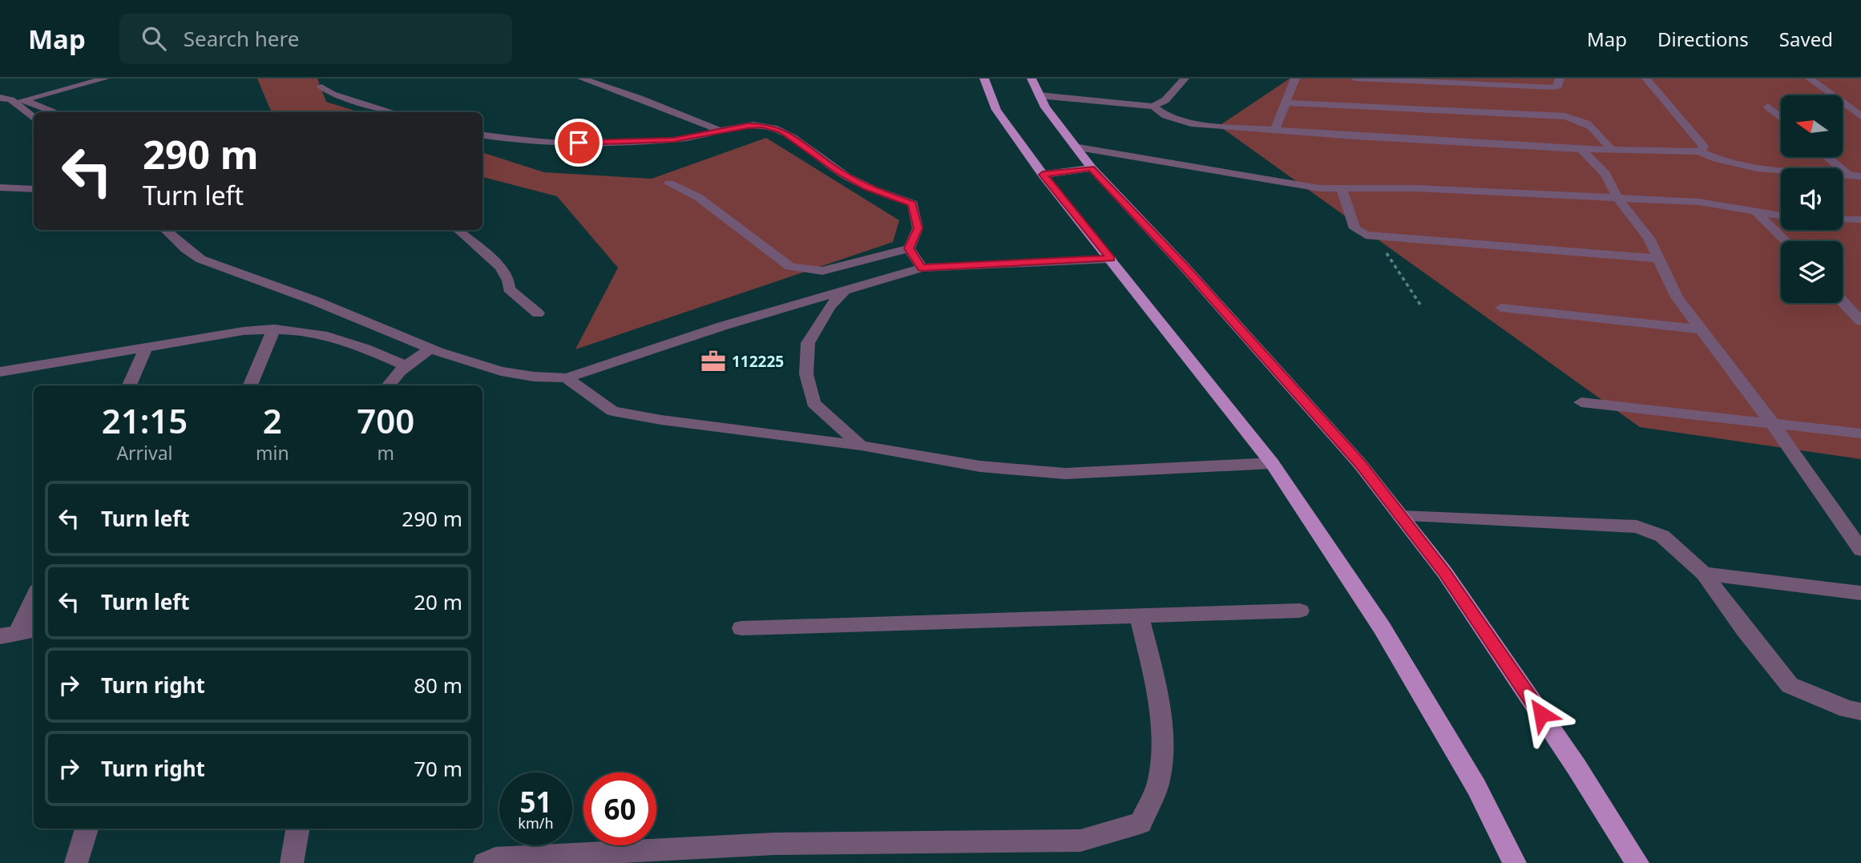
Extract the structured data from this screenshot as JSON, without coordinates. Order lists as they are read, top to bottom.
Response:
{
  "places": {
    "office": ["112225"]
  },
  "north": "left",
  "page": {
    "header": "Map",
    "search": "Search here",
    "nav": ["Map", "Directions", "Saved"],
    "turn": ["290 m", "Turn left"],
    "eta": [
      "21:15",
      "Arrival",
      "2",
      "min",
      "700",
      "m"
    ],
    "list": [
      {
        "name": "Turn left",
        "value": "290 m"
      },
      {
        "name": "Turn left",
        "value": "20 m"
      },
      {
        "name": "Turn right",
        "value": "80 m"
      },
      {
        "name": "Turn right",
        "value": "70 m"
      }
    ],
    "speed": "51 km/h",
    "limit": "60"
  }
}
